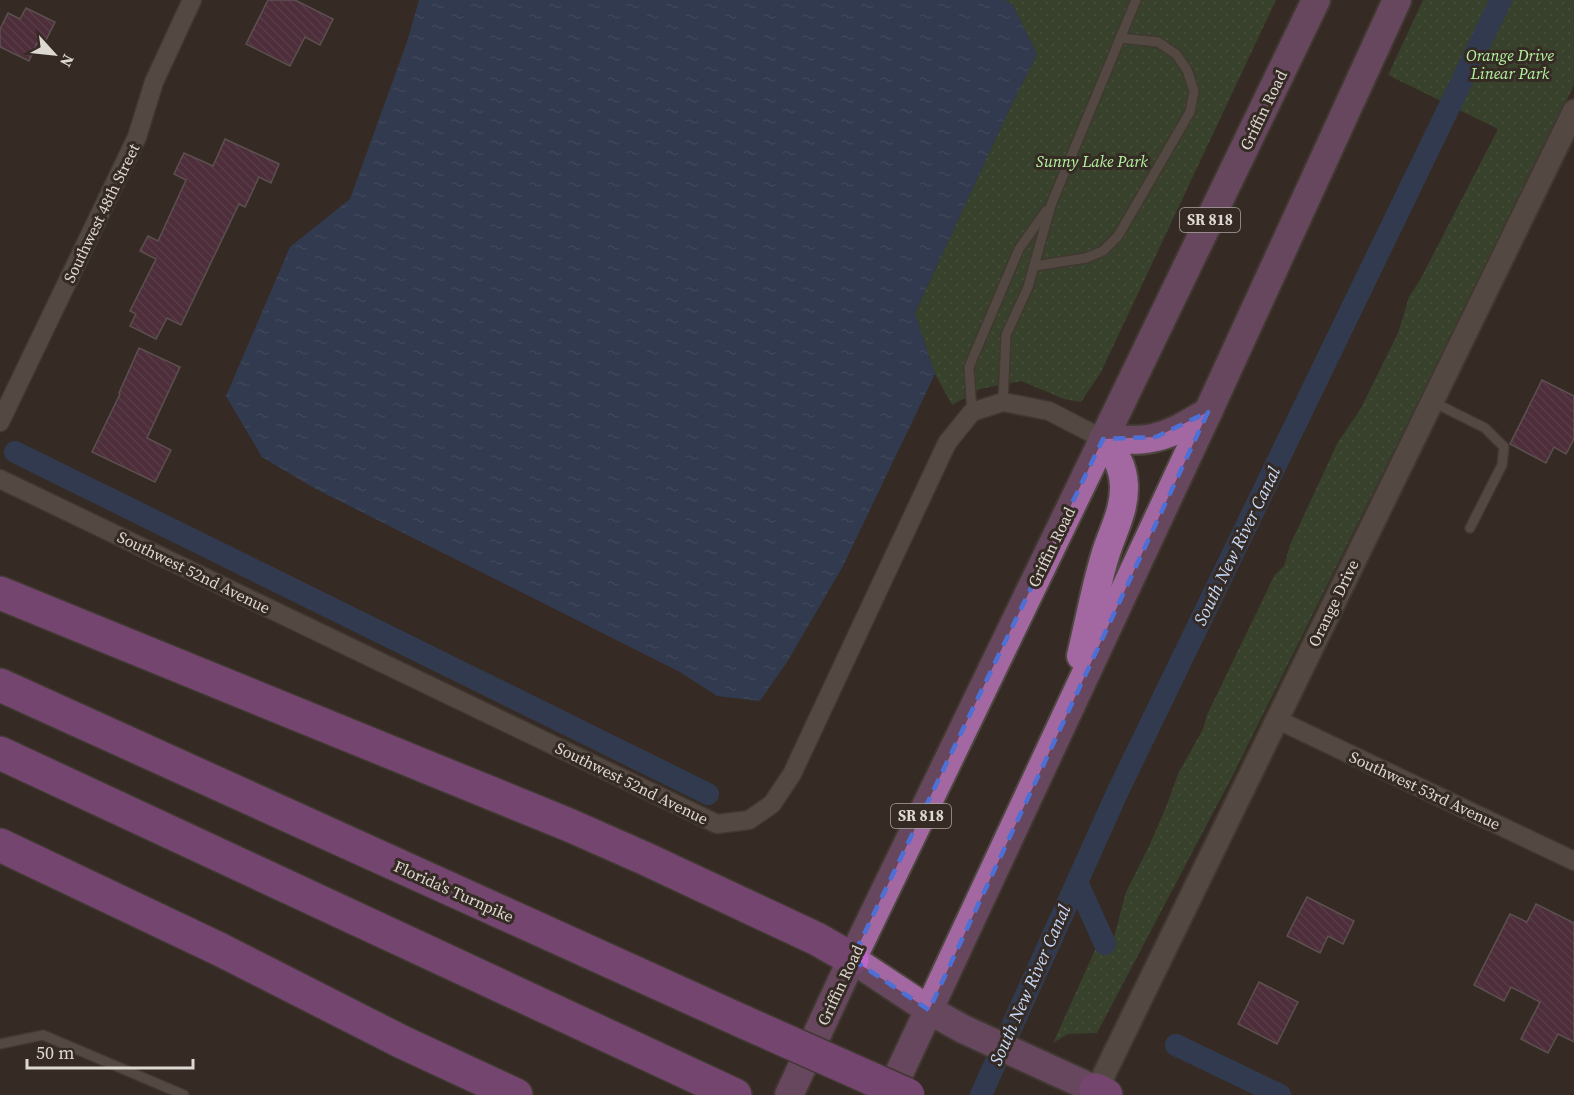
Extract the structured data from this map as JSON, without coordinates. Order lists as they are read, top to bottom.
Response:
{
  "streets": {
    "highway": ["Florida's Turnpike"],
    "main road": ["Griffin Road", "SR 818"],
    "street": [
      "Southwest 48th Street",
      "Southwest 52nd Avenue",
      "Orange Drive",
      "Southwest 53rd Avenue"
    ]
  },
  "crossings": [
    ["Orange Drive", "Southwest 53rd Avenue"]
  ],
  "water": ["South New River Canal"],
  "parks": ["Orange Drive Linear Park", "Sunny Lake Park"],
  "scale_bar": "50 m",
  "north": "bottom right"
}
